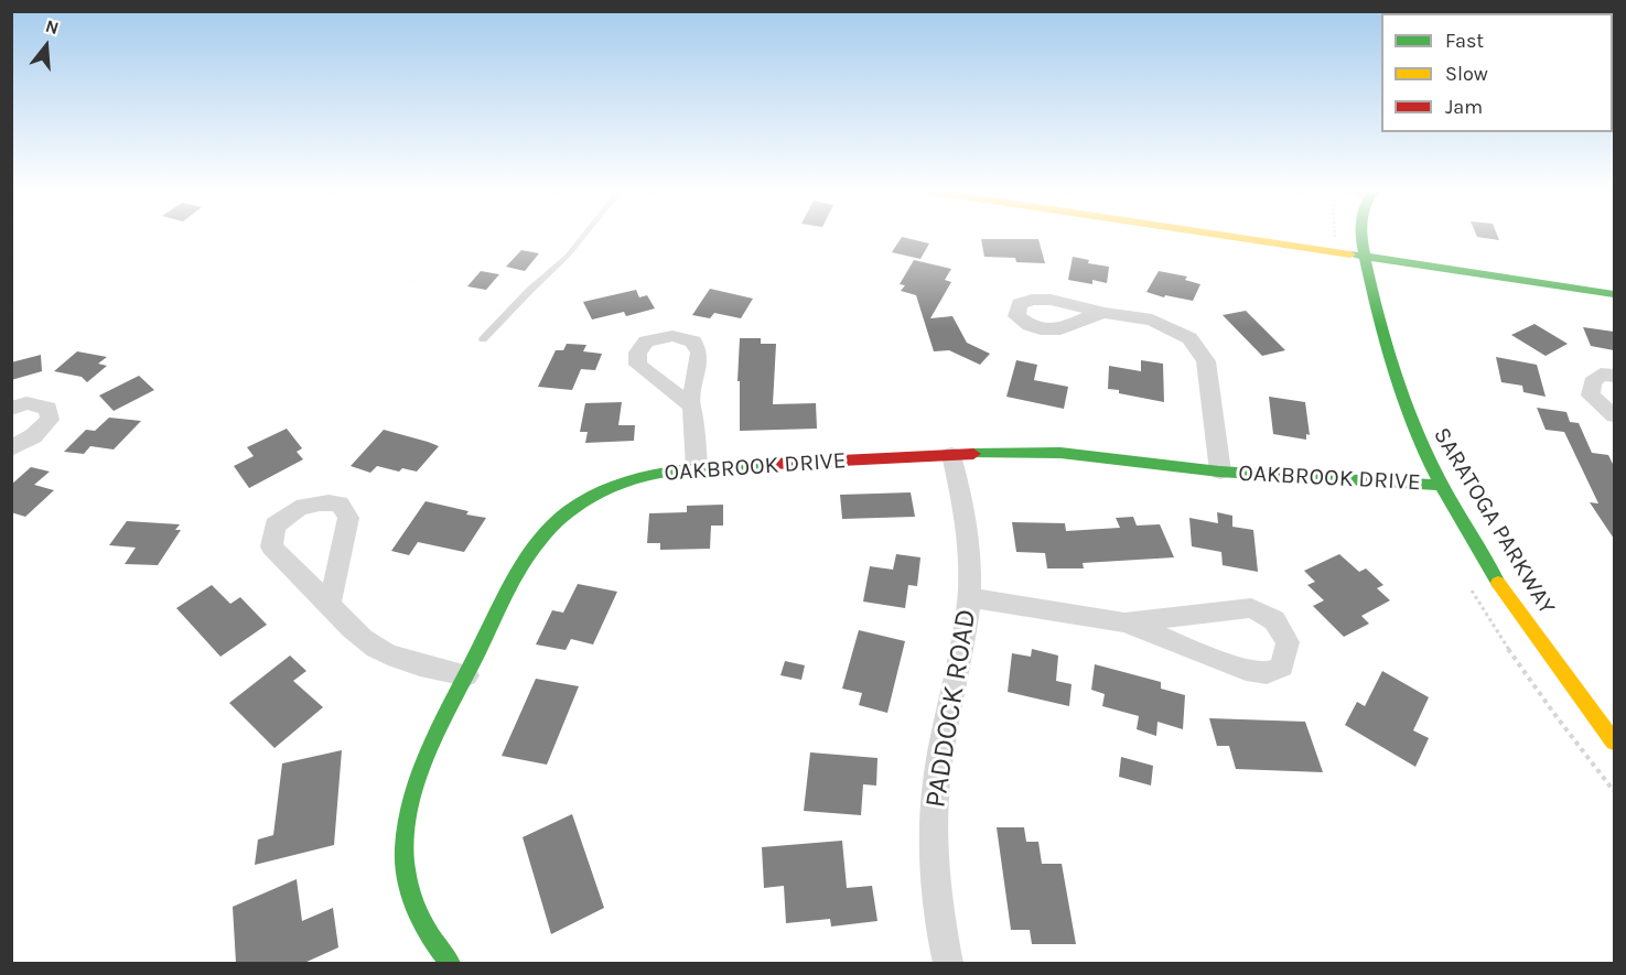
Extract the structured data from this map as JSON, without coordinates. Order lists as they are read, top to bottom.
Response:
{
  "streets": {
    "street": ["OAKBROOK DRIVE", "SARATOGA PARKWAY", "PADDOCK ROAD"]
  },
  "crossings": [
    ["OAKBROOK DRIVE", "SARATOGA PARKWAY"],
    ["OAKBROOK DRIVE", "PADDOCK ROAD"]
  ],
  "legend": ["Fast", "Slow", "Jam"],
  "north": "top"
}
